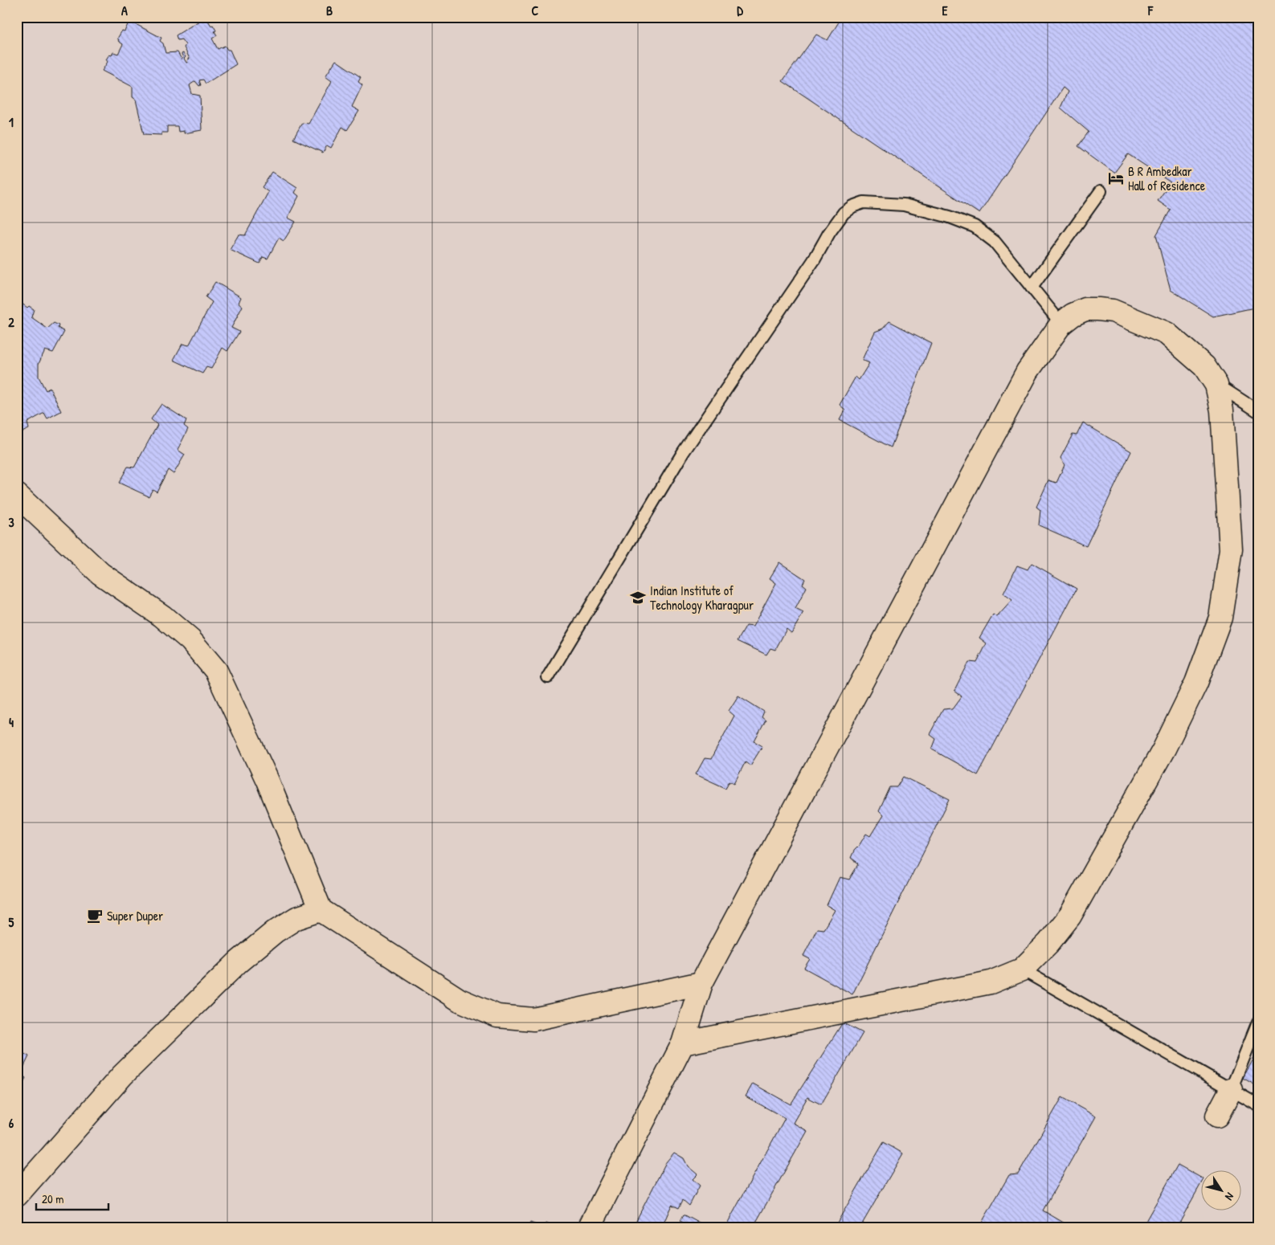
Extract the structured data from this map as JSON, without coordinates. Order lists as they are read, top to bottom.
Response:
{
  "places": {
    "hotel": ["B R Ambedkar Hall of Residence"],
    "school or university": ["Indian Institute of Technology Kharagpur"],
    "cafe": ["Super Duper"]
  },
  "scale_bar": "20 m",
  "north": "bottom right",
  "grid": {
    "columns": [
      "A",
      "B",
      "C",
      "D",
      "E",
      "F"
    ],
    "rows": [
      "1",
      "2",
      "3",
      "4",
      "5",
      "6"
    ]
  }
}
